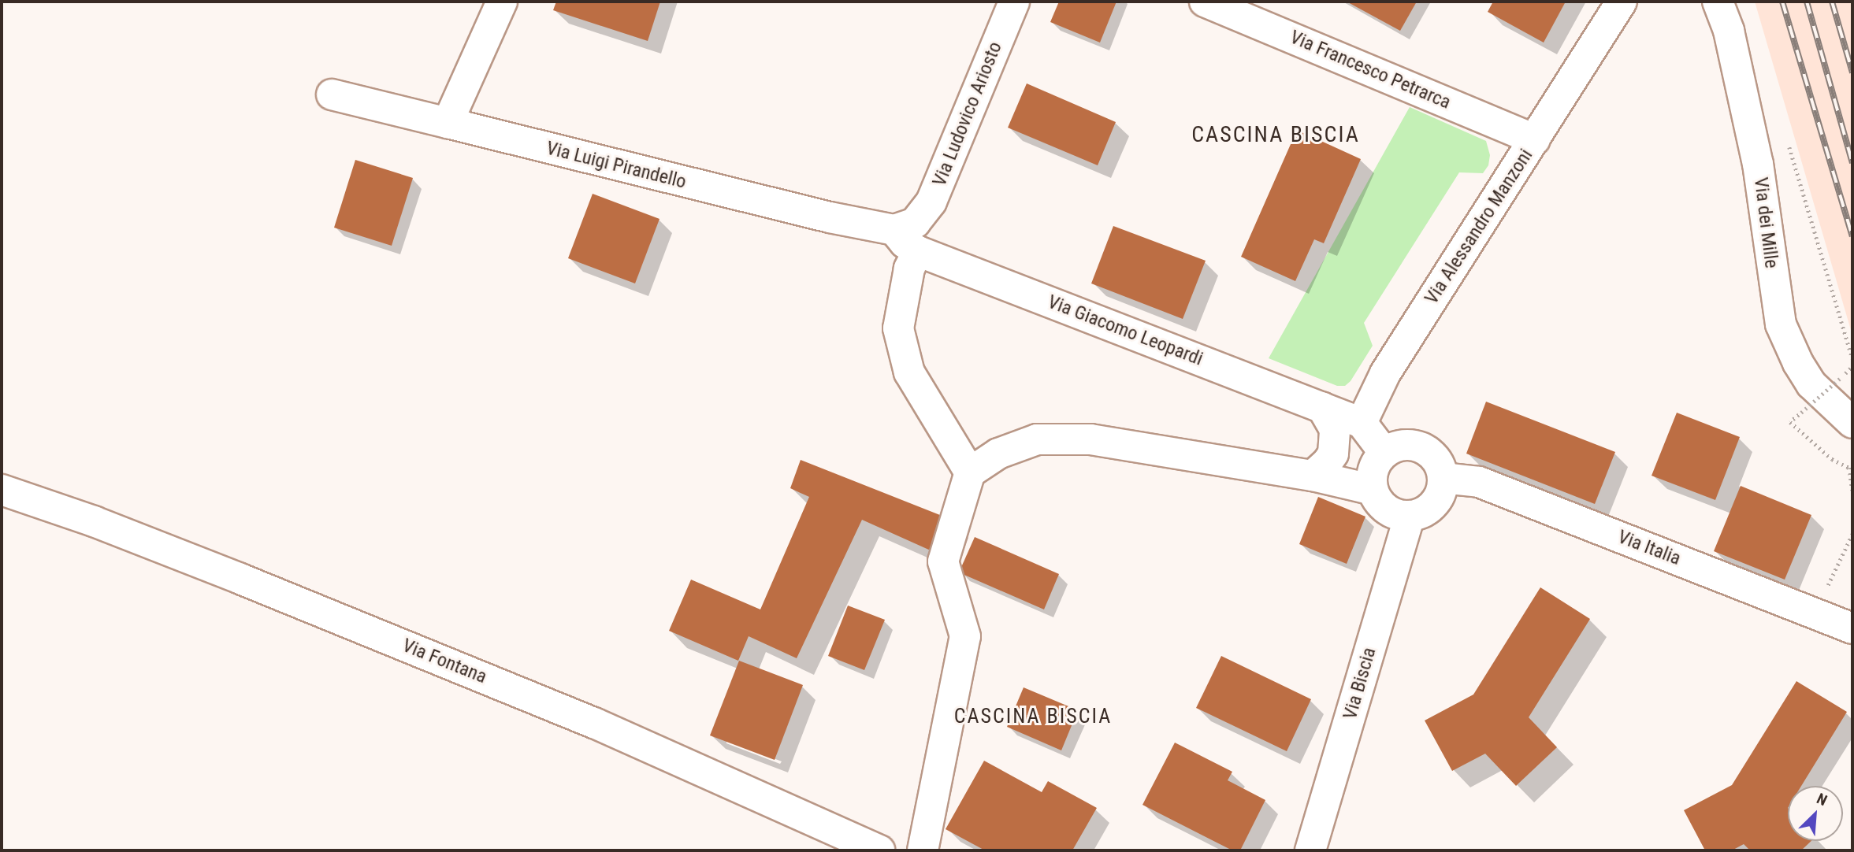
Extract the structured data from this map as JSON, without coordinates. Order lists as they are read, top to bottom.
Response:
{
  "streets": {
    "street": [
      "Via Francesco Petrarca",
      "Via Ludovico Ariosto",
      "Via Luigi Pirandello",
      "Via dei Mille",
      "Via Alessandro Manzoni",
      "Via Giacomo Leopardi",
      "Via Italia",
      "Via Fontana",
      "Via Biscia"
    ]
  },
  "crossings": [
    ["Via Francesco Petrarca", "Via Alessandro Manzoni"],
    ["Via Ludovico Ariosto", "Via Luigi Pirandello"],
    ["Via Ludovico Ariosto", "Via Giacomo Leopardi"],
    ["Via Luigi Pirandello", "Via Giacomo Leopardi"],
    ["Via Alessandro Manzoni", "Via Giacomo Leopardi"],
    ["Via Italia", "Via Biscia"]
  ],
  "districts": ["CASCINA BISCIA", "CASCINA BISCIA"],
  "north": "top right"
}
